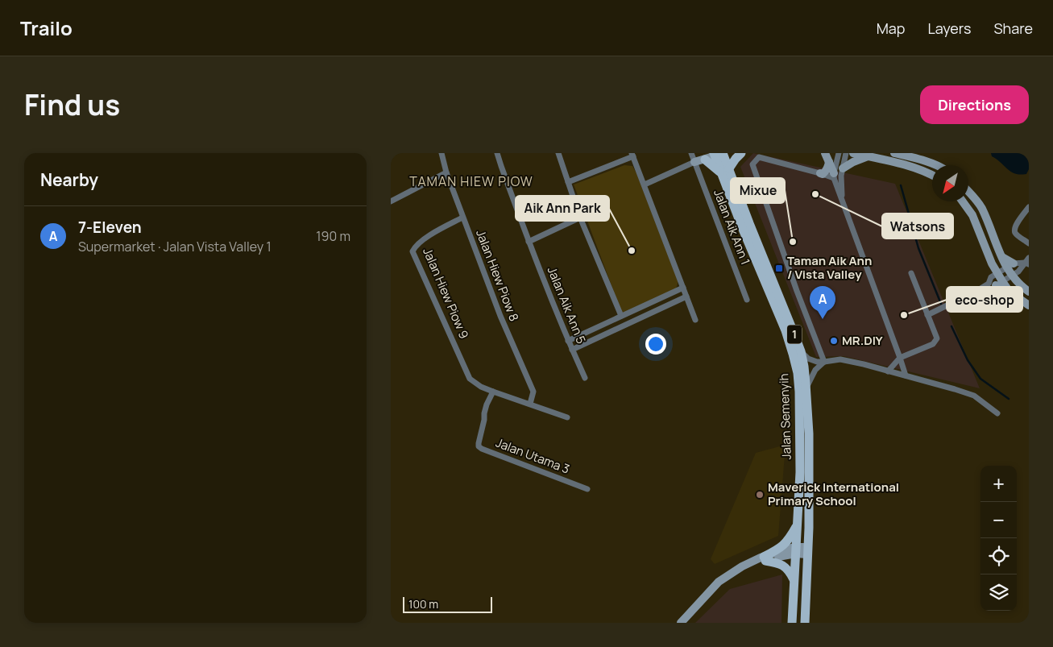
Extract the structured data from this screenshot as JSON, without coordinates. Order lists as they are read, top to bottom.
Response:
{
  "streets": {
    "main road": ["1", "Jalan Semenyih"],
    "street": [
      "Jalan Aik Ann 1",
      "Jalan Hiew Piow 8",
      "Jalan Hiew Piow 9",
      "Jalan Aik Ann 5",
      "Jalan Utama 3"
    ]
  },
  "crossings": [
    ["Jalan Hiew Piow 8", "Jalan Hiew Piow 9"],
    ["Jalan Hiew Piow 9", "Jalan Utama 3"]
  ],
  "districts": ["TAMAN HIEW PIOW"],
  "places": {
    "other": [
      "Watsons",
      "Mixue",
      "Aik Ann Park",
      "eco-shop",
      "MR.DIY",
      "Maverick International Primary School"
    ],
    "transit": ["Taman Aik Ann / Vista Valley"]
  },
  "scale_bar": "100 m",
  "north": "bottom left",
  "page": {
    "header": "Trailo",
    "nav": ["Map", "Layers", "Share"],
    "title": "Find us",
    "buttons": "Directions",
    "heading": "Nearby",
    "list": [
      {
        "mark": "A",
        "name": "7-Eleven",
        "note": "Supermarket · Jalan Vista Valley 1",
        "value": "190 m"
      }
    ],
    "pins": "A",
    "map_buttons": ["+", "−"],
    "scale": "100 m"
  }
}
